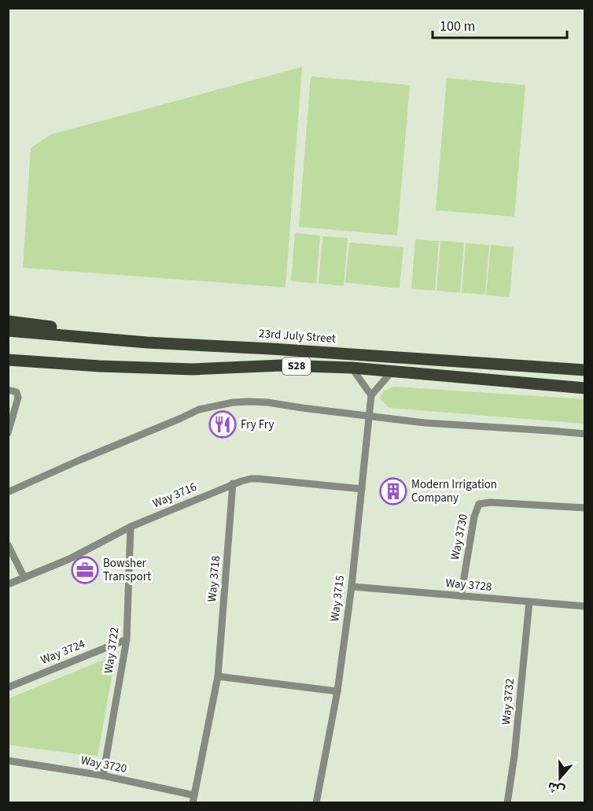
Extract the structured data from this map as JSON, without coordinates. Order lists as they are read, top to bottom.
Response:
{
  "streets": {
    "main road": ["23rd July Street", "S28"],
    "street": [
      "Way 3716",
      "Way 3730",
      "Way 3718",
      "Way 3728",
      "Way 3715",
      "Way 3722",
      "Way 3724",
      "Way 3732",
      "Way 3720"
    ]
  },
  "crossings": [
    ["Way 3716", "Way 3718"],
    ["Way 3716", "Way 3715"],
    ["Way 3716", "Way 3722"],
    ["Way 3730", "Way 3728"],
    ["Way 3718", "Way 3720"],
    ["Way 3728", "Way 3715"],
    ["Way 3728", "Way 3732"],
    ["Way 3722", "Way 3724"],
    ["Way 3722", "Way 3720"]
  ],
  "places": {
    "restaurant": ["Fry Fry"],
    "building": ["Modern Irrigation Company"],
    "office": ["Bowsher Transport"]
  },
  "scale_bar": "100 m",
  "north": "bottom"
}
